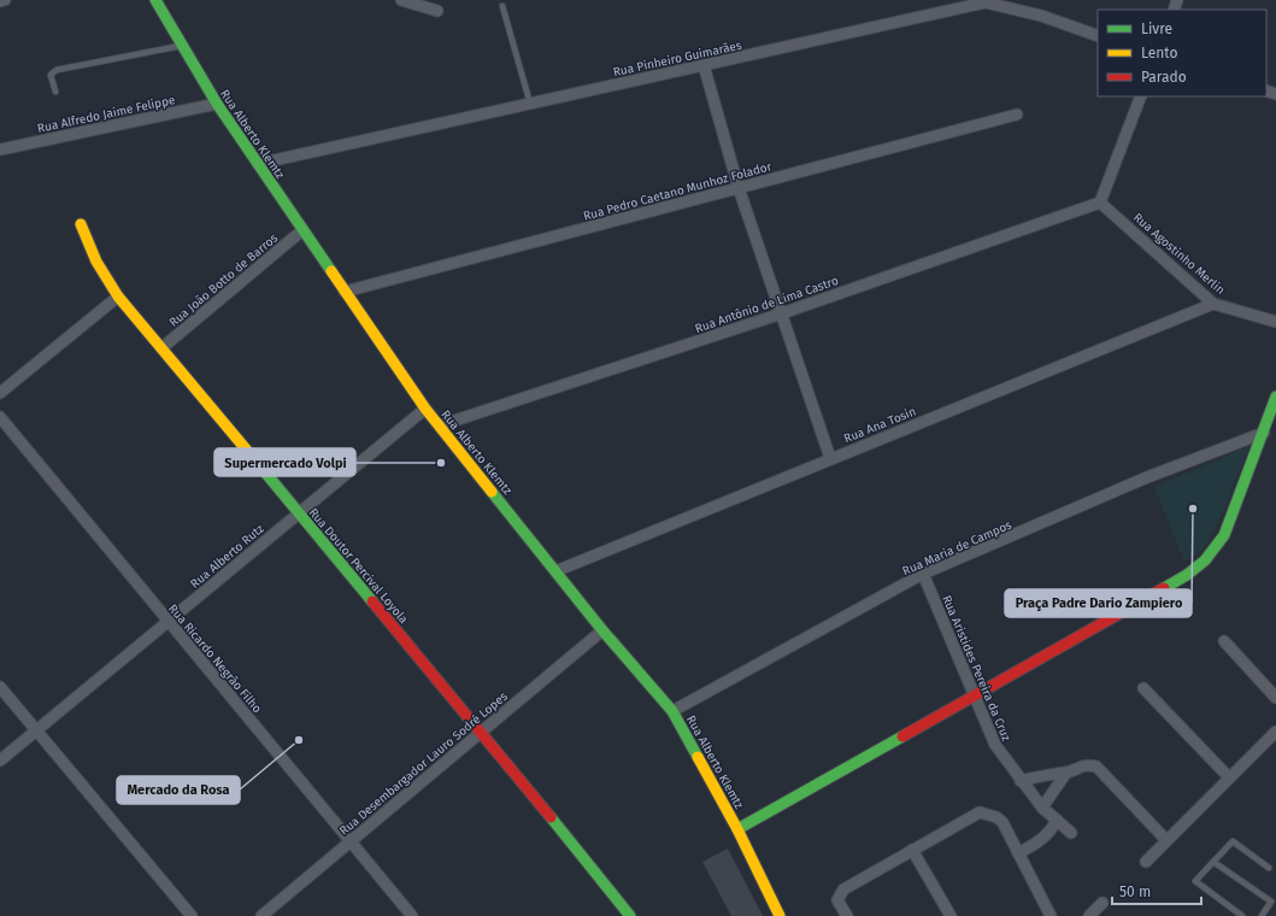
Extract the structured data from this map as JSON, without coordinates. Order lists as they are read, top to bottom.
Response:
{
  "streets": {
    "street": [
      "Rua Pinheiro Guimarães",
      "Rua Alfredo Jaime Felippe",
      "Rua Alberto Klemtz",
      "Rua Pedro Caetano Munhoz Folador",
      "Rua Agostinho Merlin",
      "Rua João Botto de Barros",
      "Rua Antônio de Lima Castro",
      "Rua Ana Tosin",
      "Rua Maria de Campos",
      "Rua Alberto Rutz",
      "Rua Doutor Percival Loyola",
      "Rua Ricardo Negrão Filho",
      "Rua Aristides Pereira da Cruz",
      "Rua Desembargador Lauro Sodré Lopes"
    ]
  },
  "crossings": [
    ["Rua Pinheiro Guimarães", "Rua Alberto Klemtz"],
    ["Rua Alfredo Jaime Felippe", "Rua Alberto Klemtz"],
    ["Rua Alberto Klemtz", "Rua Pedro Caetano Munhoz Folador"],
    ["Rua Alberto Klemtz", "Rua João Botto de Barros"],
    ["Rua Alberto Klemtz", "Rua Antônio de Lima Castro"],
    ["Rua Alberto Klemtz", "Rua Ana Tosin"],
    ["Rua Alberto Klemtz", "Rua Maria de Campos"],
    ["Rua Alberto Klemtz", "Rua Alberto Rutz"],
    ["Rua Alberto Klemtz", "Rua Desembargador Lauro Sodré Lopes"],
    ["Rua Agostinho Merlin", "Rua Antônio de Lima Castro"],
    ["Rua Agostinho Merlin", "Rua Ana Tosin"],
    ["Rua João Botto de Barros", "Rua Doutor Percival Loyola"],
    ["Rua Maria de Campos", "Rua Aristides Pereira da Cruz"],
    ["Rua Alberto Rutz", "Rua Doutor Percival Loyola"],
    ["Rua Alberto Rutz", "Rua Ricardo Negrão Filho"],
    ["Rua Doutor Percival Loyola", "Rua Desembargador Lauro Sodré Lopes"],
    ["Rua Ricardo Negrão Filho", "Rua Desembargador Lauro Sodré Lopes"]
  ],
  "places": ["Supermercado Volpi", "Praça Padre Dario Zampiero", "Mercado da Rosa"],
  "legend": ["Livre", "Lento", "Parado"],
  "scale_bar": "50 m"
}
